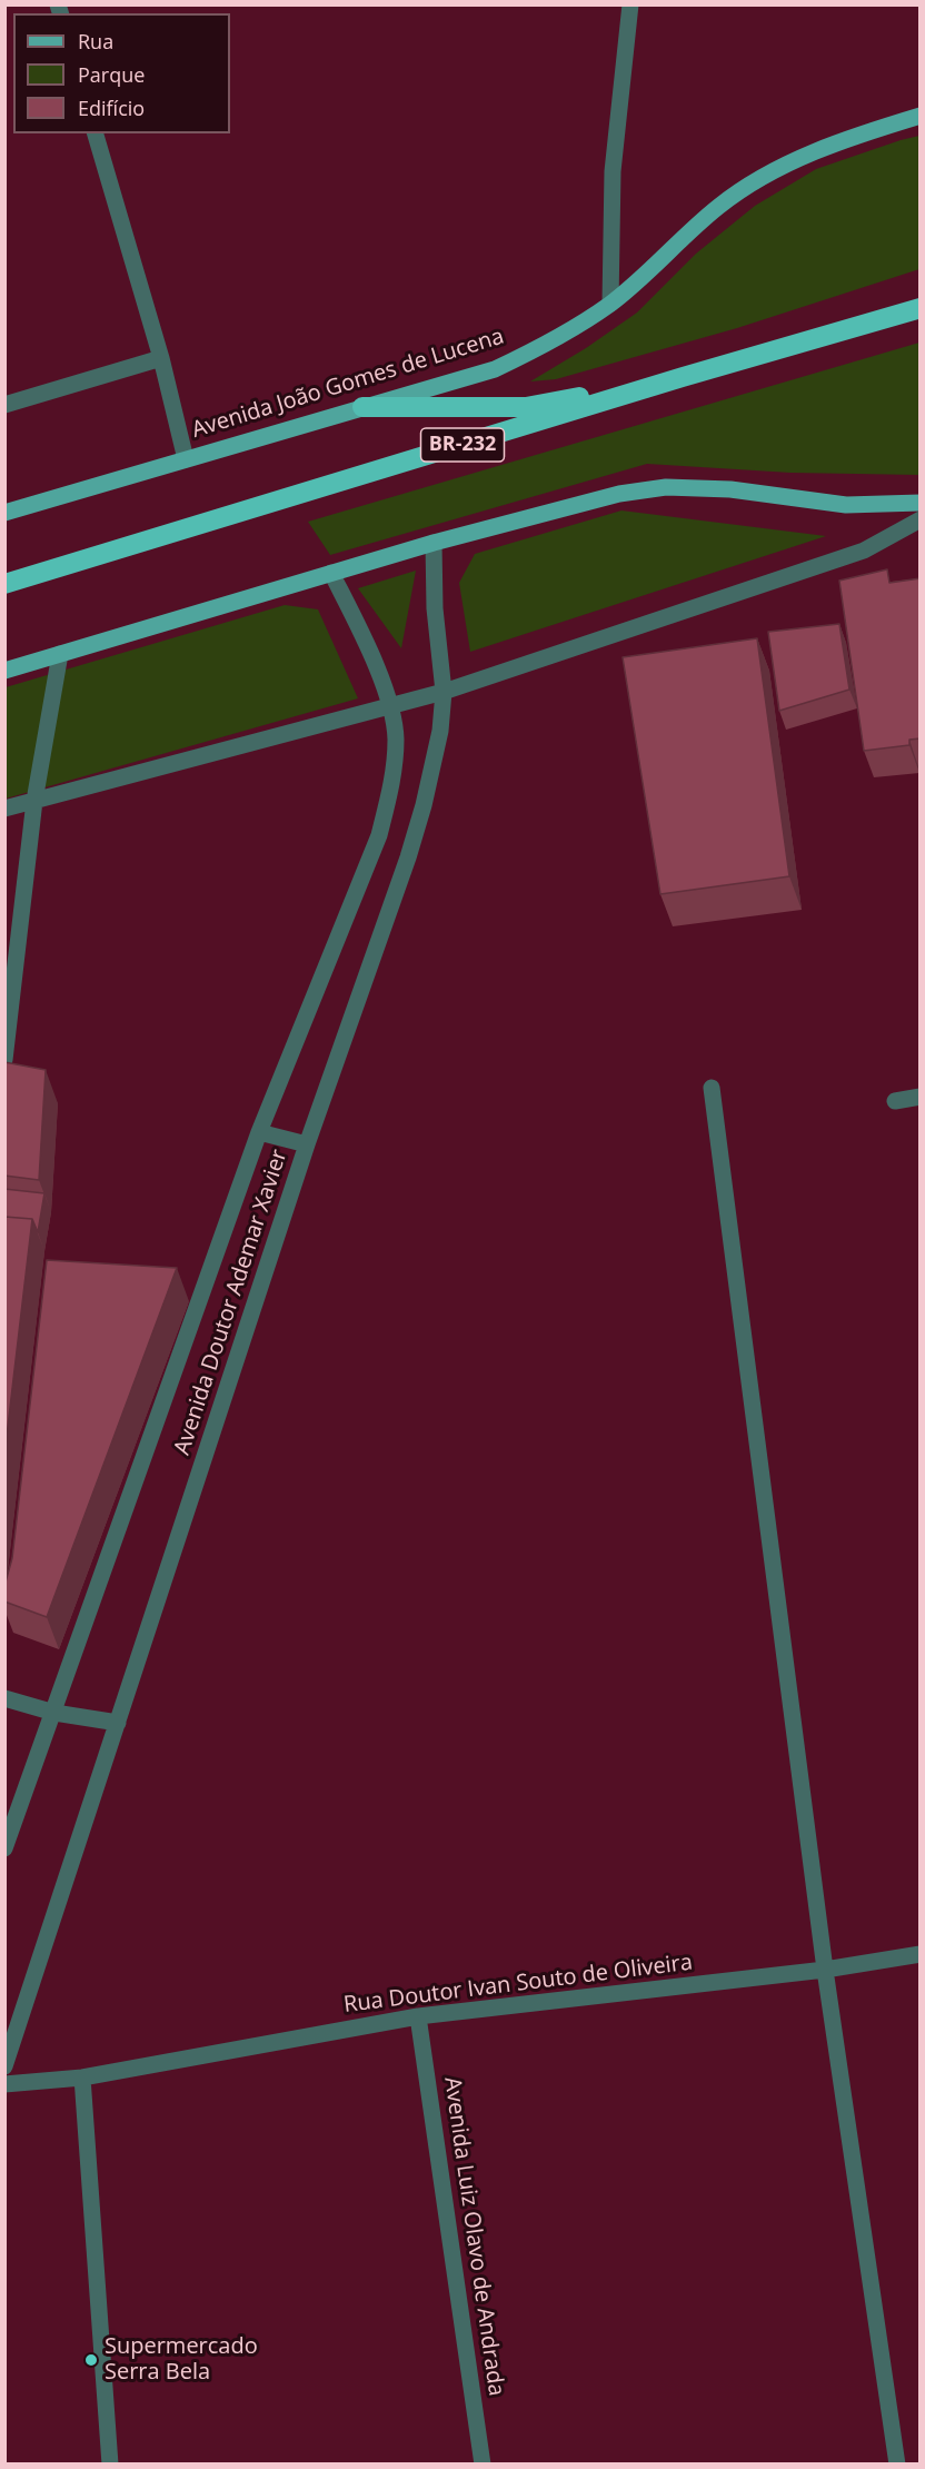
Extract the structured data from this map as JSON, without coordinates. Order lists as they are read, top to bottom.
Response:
{
  "streets": {
    "highway": ["BR-232"],
    "main road": ["Avenida João Gomes de Lucena"],
    "street": ["Avenida Doutor Ademar Xavier", "Rua Doutor Ivan Souto de Oliveira", "Avenida Luiz Olavo de Andrada"]
  },
  "crossings": [
    ["Rua Doutor Ivan Souto de Oliveira", "Avenida Luiz Olavo de Andrada"]
  ],
  "places": ["Supermercado Serra Bela"],
  "legend": ["Rua", "Parque", "Edifício"]
}
